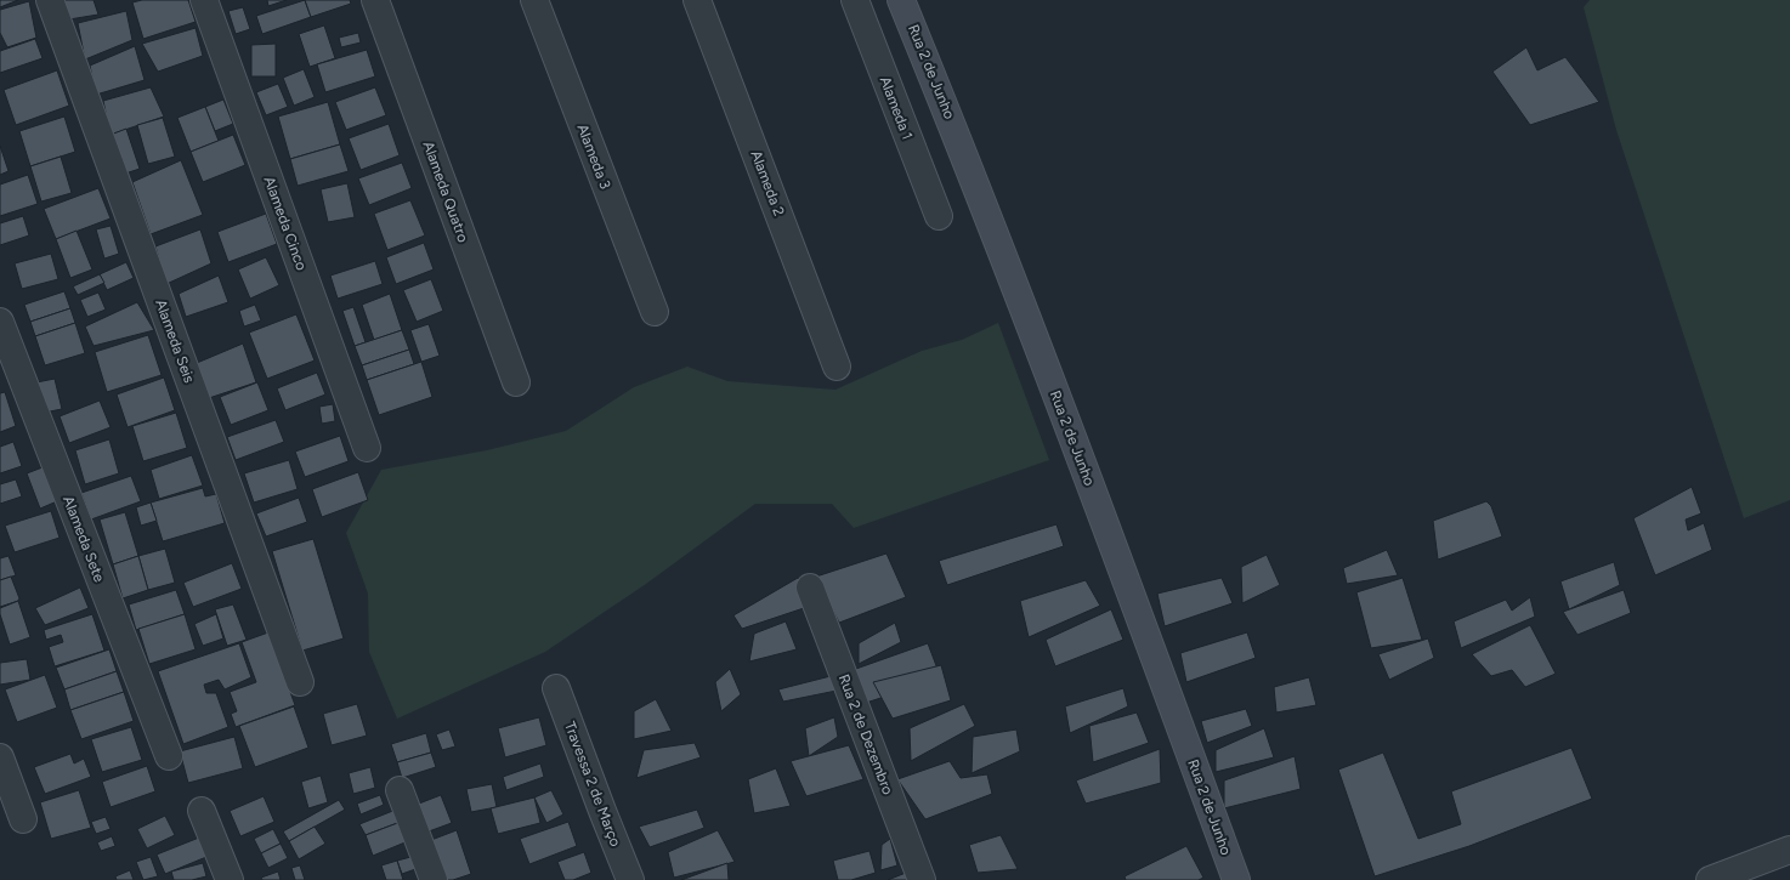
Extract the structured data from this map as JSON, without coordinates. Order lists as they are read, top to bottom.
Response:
{
  "streets": {
    "street": [
      "Rua 2 de Junho",
      "Alameda 1",
      "Alameda 3",
      "Alameda 2",
      "Alameda Quatro",
      "Alameda Cinco",
      "Alameda Seis",
      "Alameda Sete",
      "Rua 2 de Dezembro",
      "Travessa 2 de Março"
    ]
  }
}
